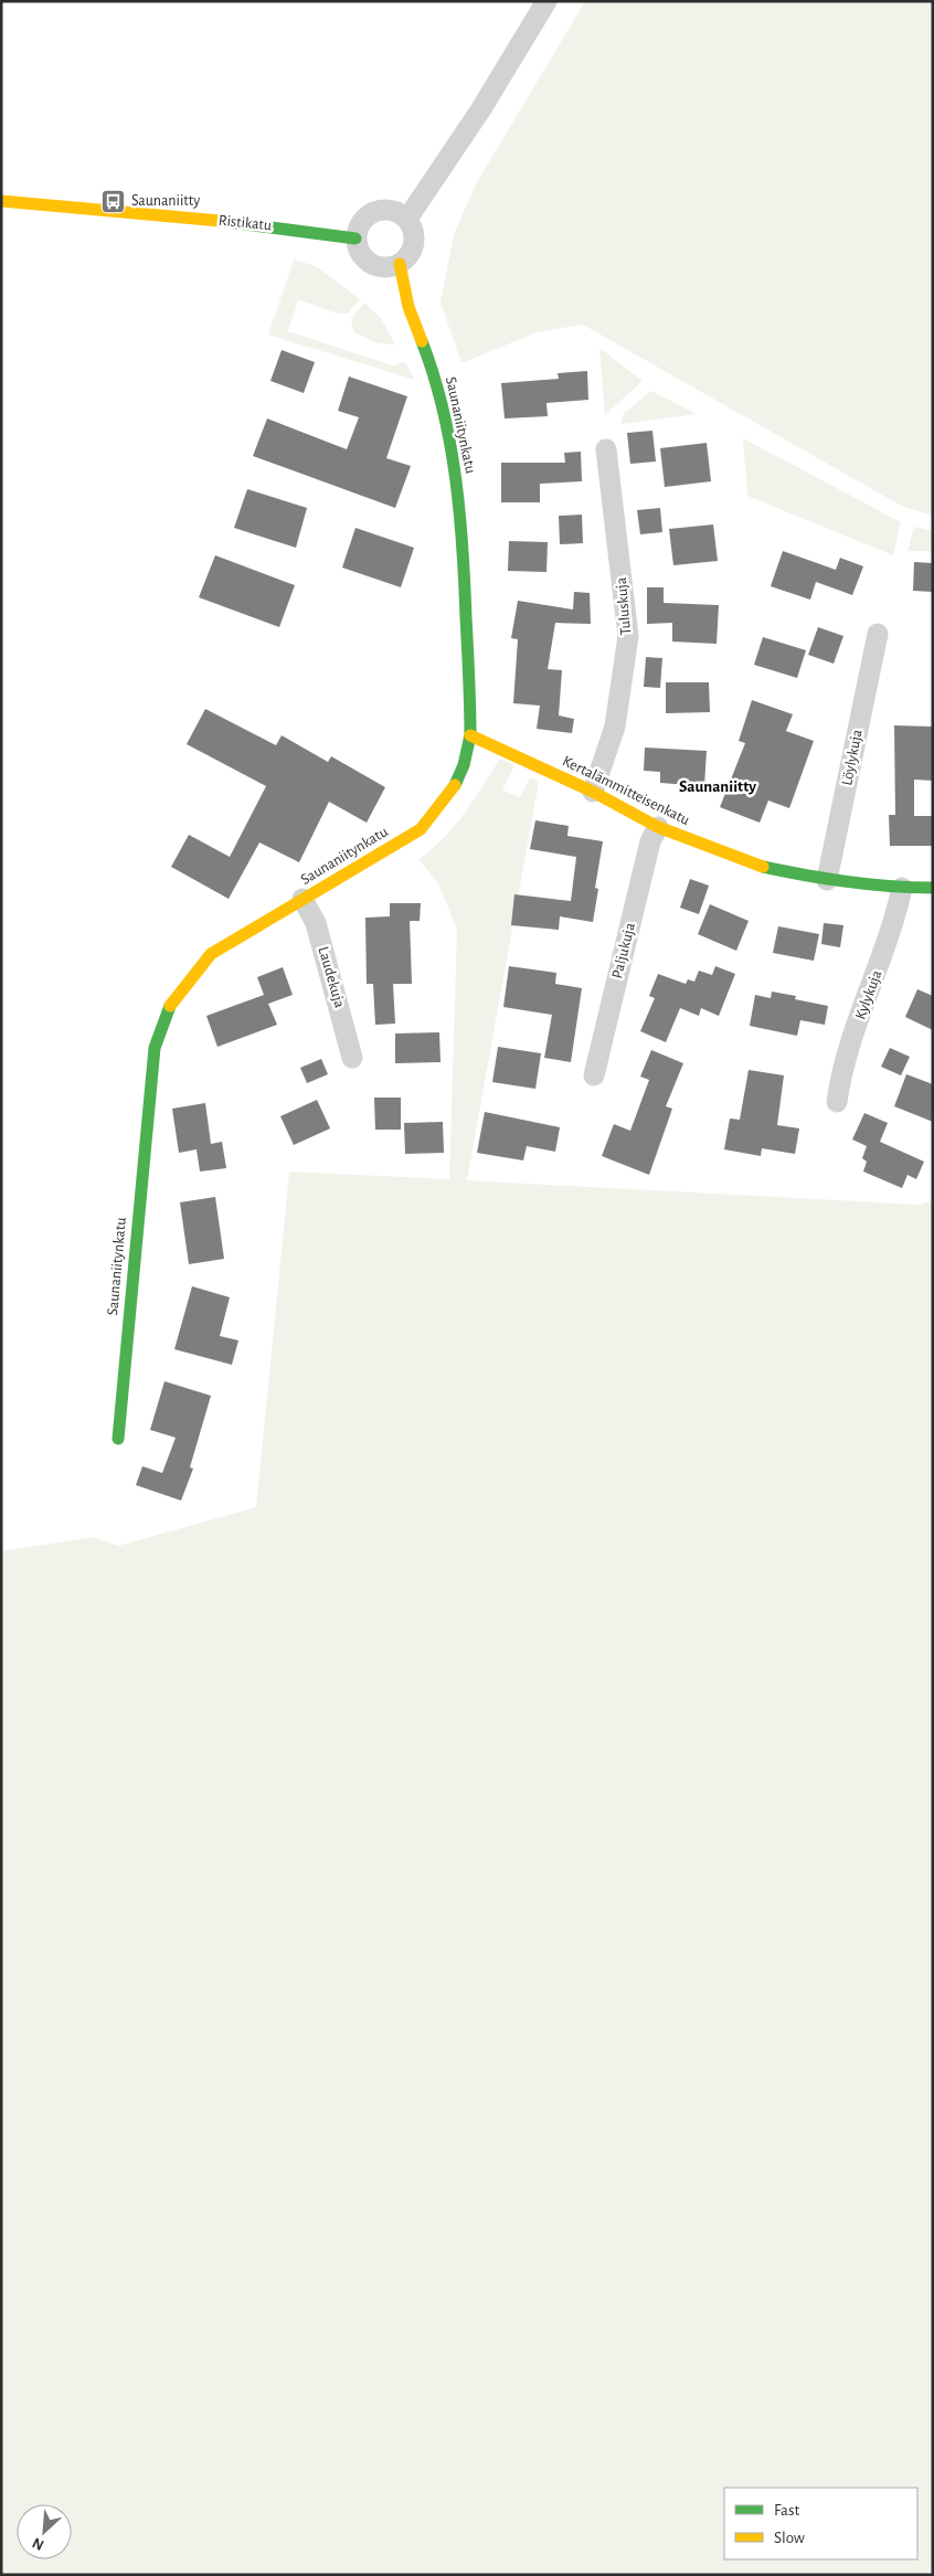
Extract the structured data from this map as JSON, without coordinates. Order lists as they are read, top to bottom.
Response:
{
  "streets": {
    "street": [
      "Ristikatu",
      "Saunaniitynkatu",
      "Tuluskuja",
      "Löylykuja",
      "Kertalämmitteisenkatu",
      "Paljukuja",
      "Laudekuja",
      "Kylykuja"
    ]
  },
  "crossings": [
    ["Ristikatu", "Saunaniitynkatu"],
    ["Saunaniitynkatu", "Kertalämmitteisenkatu"],
    ["Saunaniitynkatu", "Laudekuja"],
    ["Tuluskuja", "Kertalämmitteisenkatu"],
    ["Löylykuja", "Kertalämmitteisenkatu"],
    ["Kertalämmitteisenkatu", "Paljukuja"],
    ["Kertalämmitteisenkatu", "Kylykuja"]
  ],
  "districts": ["Saunaniitty"],
  "places": {
    "bus stop": ["Saunaniitty"]
  },
  "legend": ["Fast", "Slow"],
  "north": "bottom left"
}
